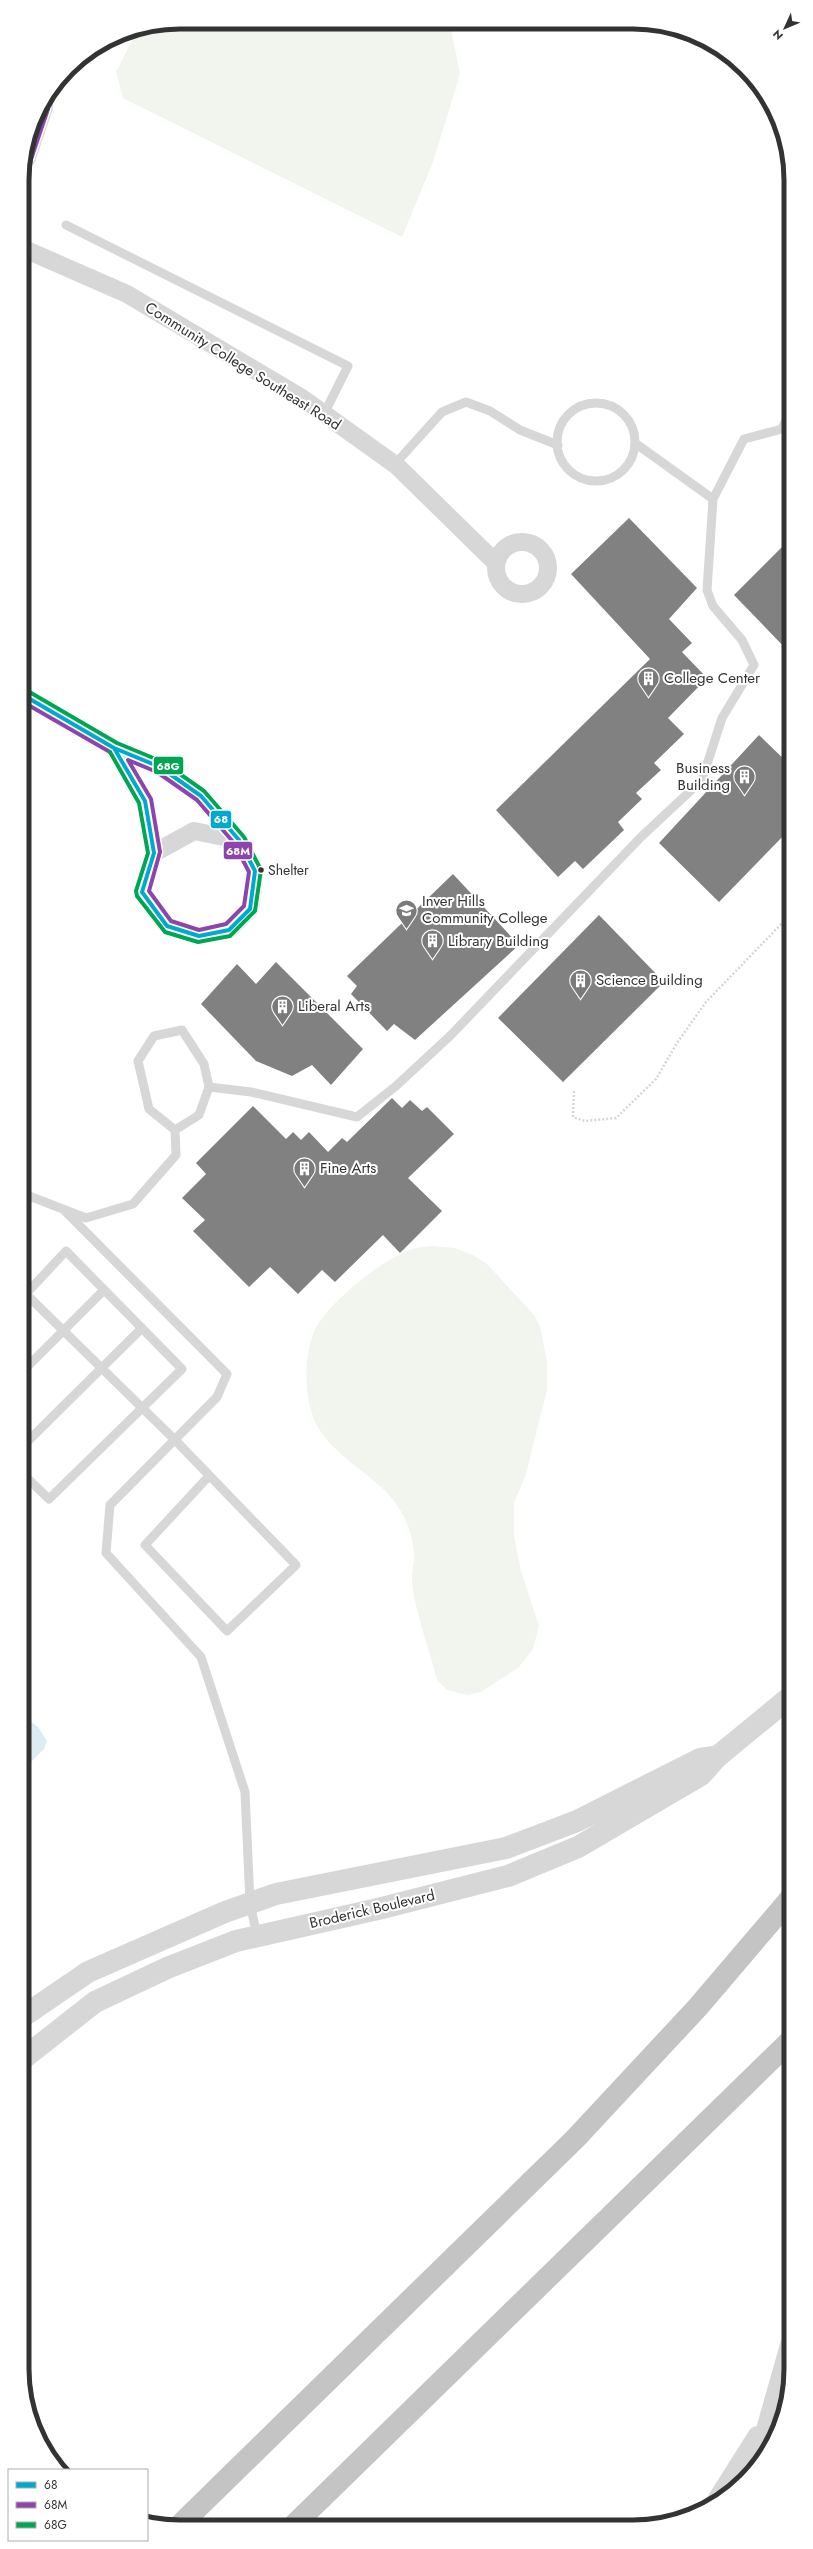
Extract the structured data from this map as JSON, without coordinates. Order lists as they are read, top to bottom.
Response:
{
  "streets": {
    "street": ["Community College Southeast Road", "Broderick Boulevard"]
  },
  "places": {
    "building": [
      "College Center",
      "Business Building",
      "Library Building",
      "Science Building",
      "Liberal Arts",
      "Fine Arts"
    ],
    "other": ["Shelter"],
    "school or university": ["Inver Hills Community College"]
  },
  "lines": ["transit line 68M", "transit line 68G", "transit line 68"],
  "legend": ["68", "68M", "68G"],
  "north": "bottom left"
}
